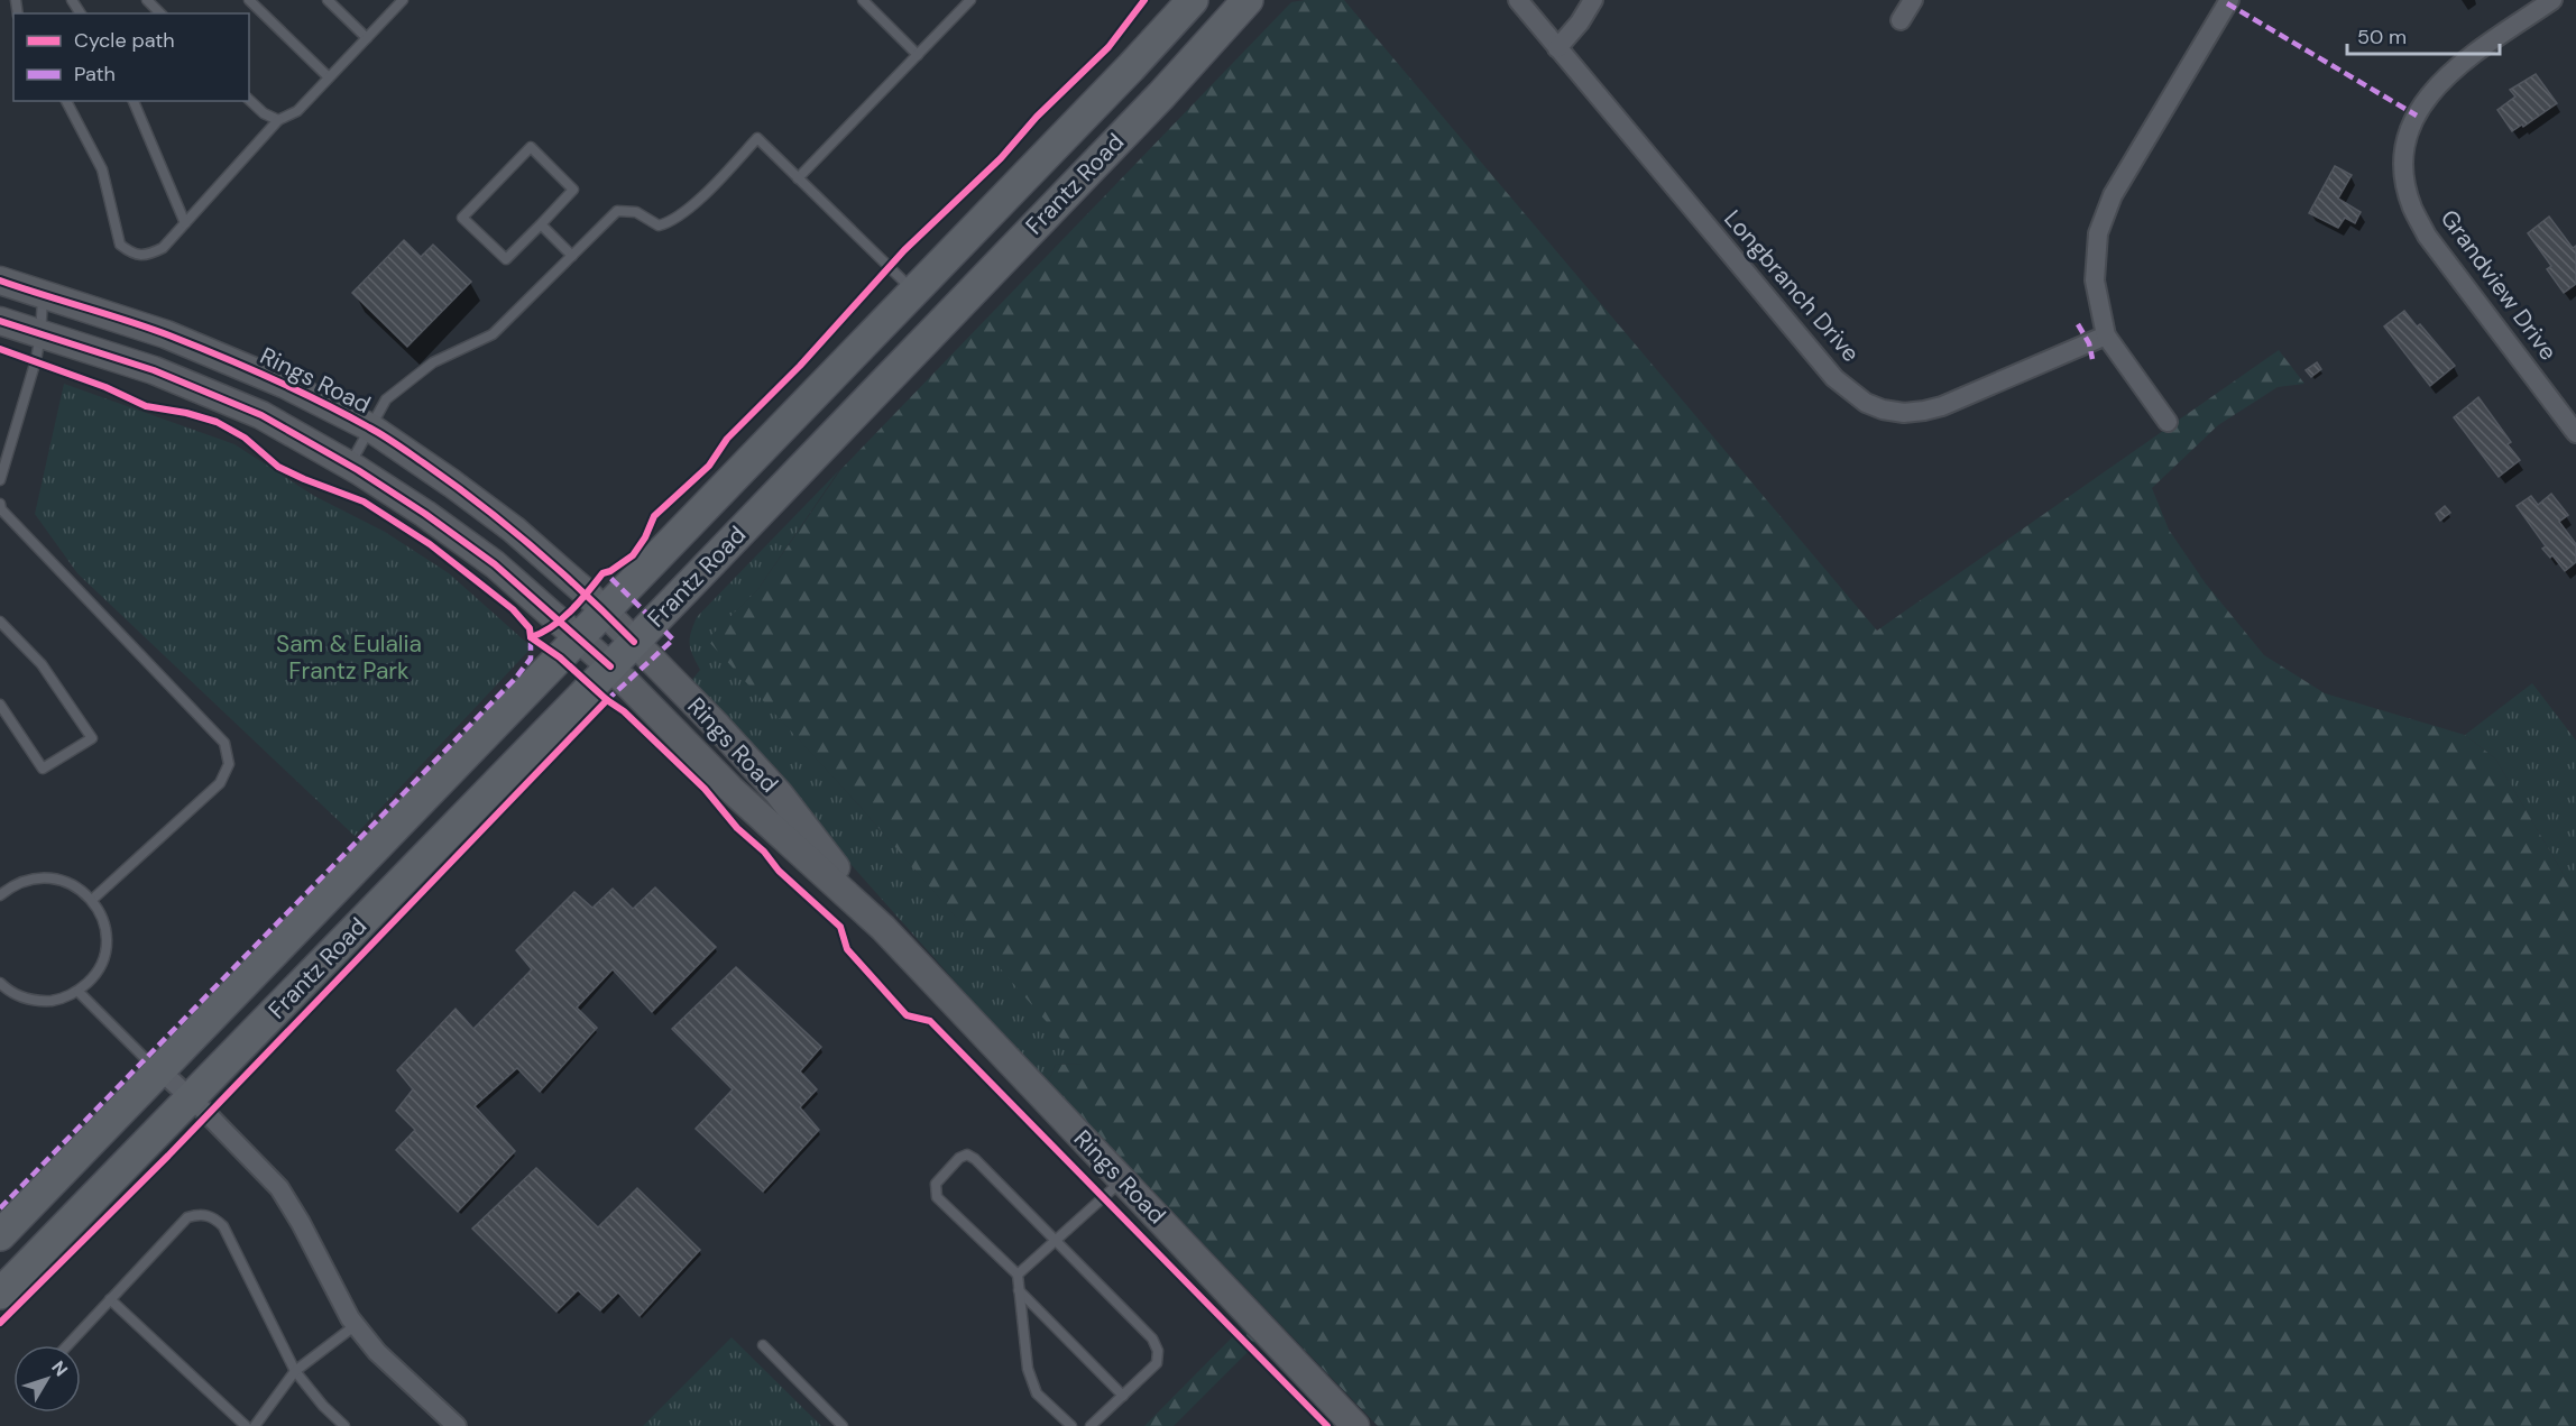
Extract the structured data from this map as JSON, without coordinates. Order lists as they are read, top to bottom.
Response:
{
  "streets": {
    "main road": ["Frantz Road", "Rings Road"],
    "street": ["Grandview Drive", "Longbranch Drive"]
  },
  "crossings": [
    ["Frantz Road", "Rings Road"]
  ],
  "parks": ["Sam & Eulalia Frantz Park"],
  "legend": ["Cycle path", "Path"],
  "scale_bar": "50 m",
  "north": "top right"
}
